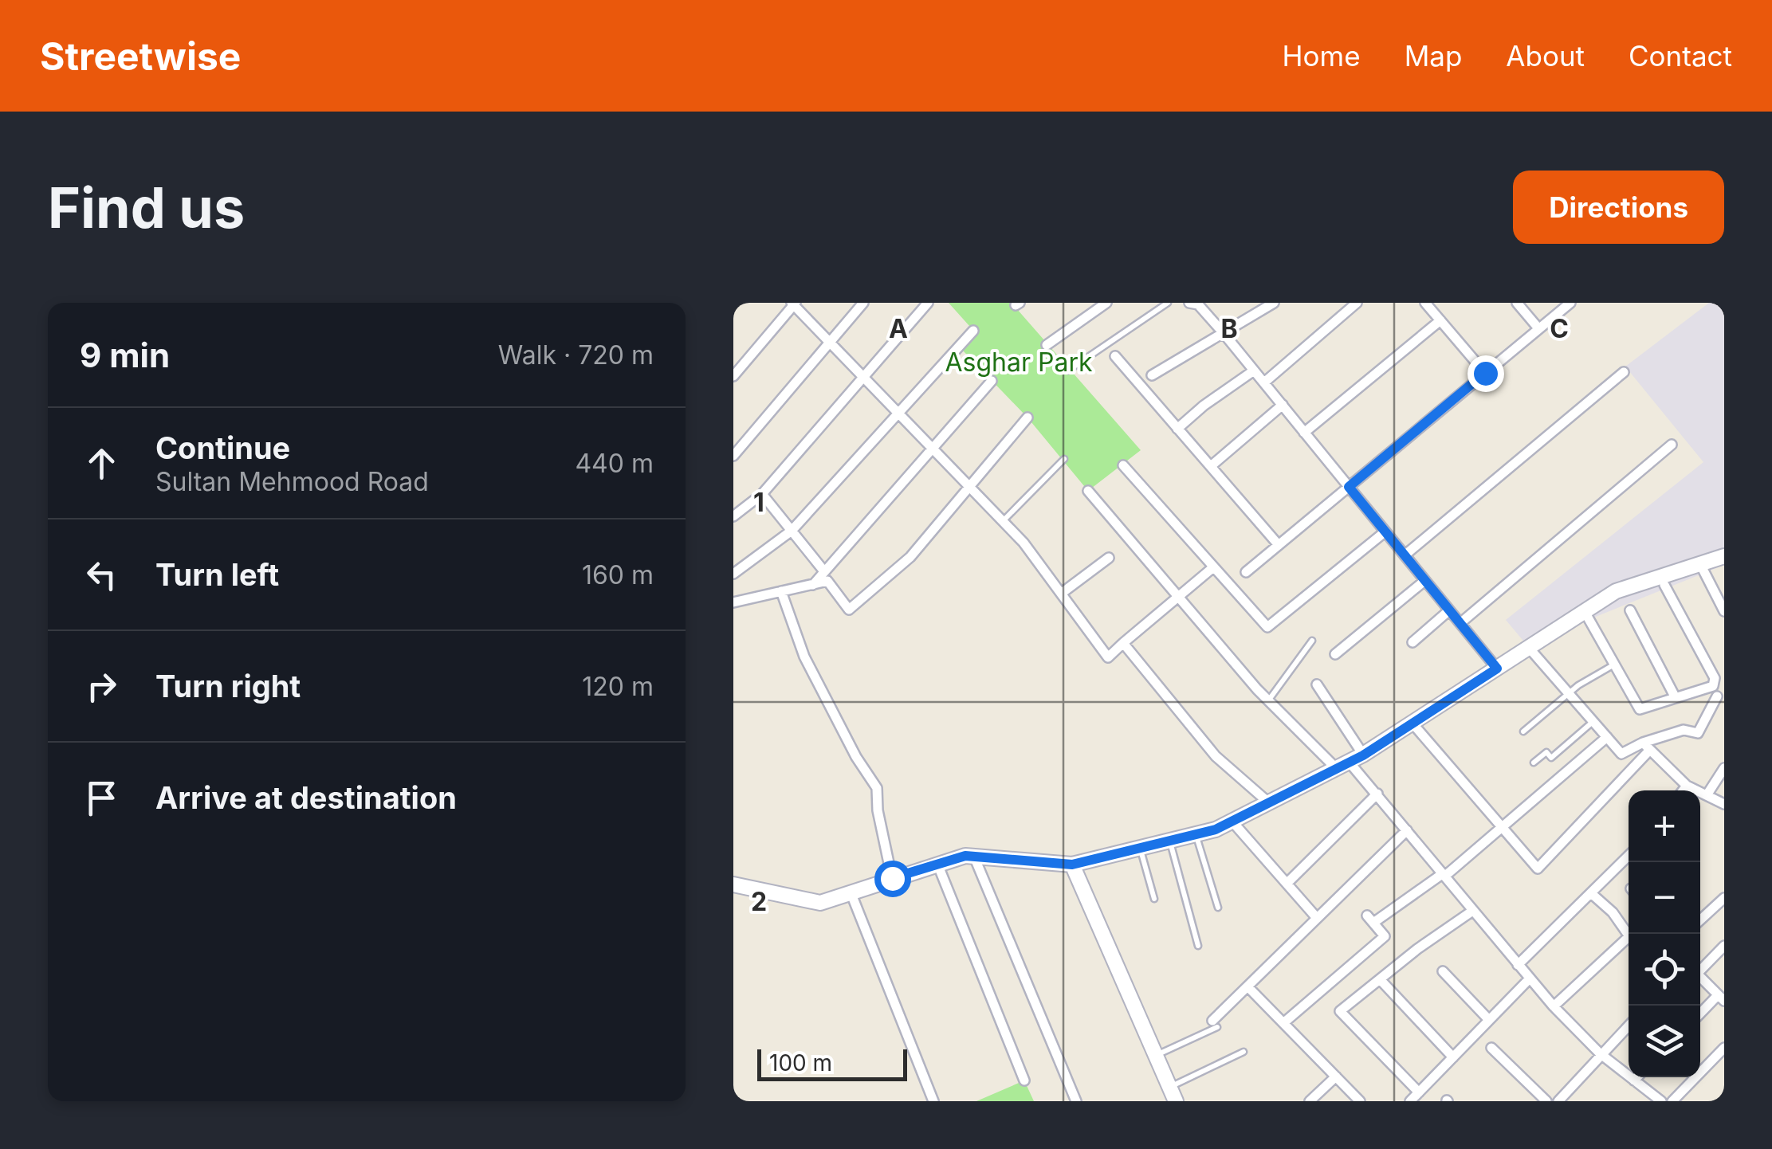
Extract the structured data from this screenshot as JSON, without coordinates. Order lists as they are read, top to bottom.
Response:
{
  "parks": ["Asghar Park"],
  "scale_bar": "100 m",
  "page": {
    "header": "Streetwise",
    "nav": [
      "Home",
      "Map",
      "About",
      "Contact"
    ],
    "buttons": "Directions",
    "title": "Find us",
    "heading": ["9 min", "Walk · 720 m"],
    "list": [
      ["Continue", "Sultan Mehmood Road", "440 m"],
      ["Turn left", "160 m"],
      ["Turn right", "120 m"],
      "Arrive at destination"
    ],
    "map_buttons": ["+", "−"],
    "scale": "100 m"
  },
  "grid": {
    "columns": ["A", "B", "C"],
    "rows": ["1", "2"]
  }
}
